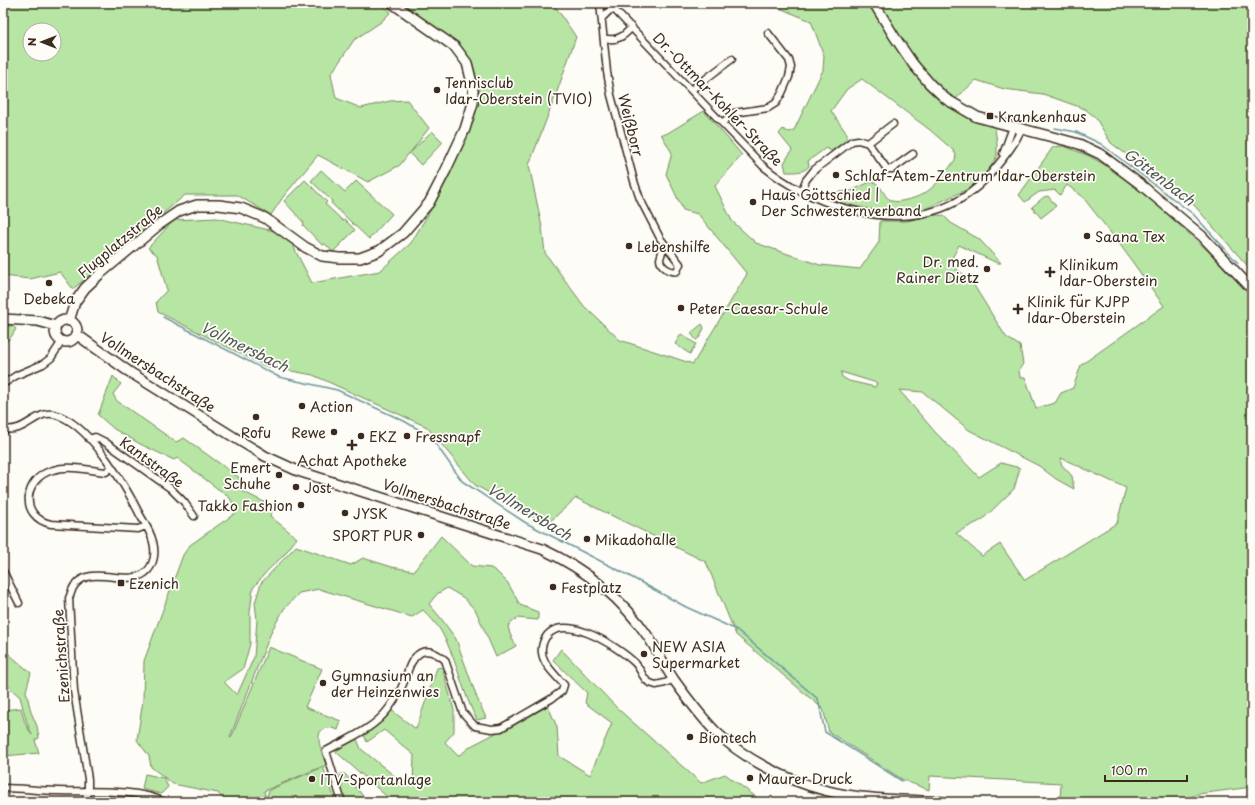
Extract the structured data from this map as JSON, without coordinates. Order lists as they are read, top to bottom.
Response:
{
  "streets": {
    "street": [
      "Dr.-Ottmar-Kohler-Straße",
      "Weißborr",
      "Flugplatzstraße",
      "Vollmersbachstraße",
      "Kantstraße",
      "Ezenichstraße"
    ]
  },
  "crossings": [
    ["Flugplatzstraße", "Vollmersbachstraße"],
    ["Kantstraße", "Ezenichstraße"]
  ],
  "water": ["Göttenbach", "Vollmersbach"],
  "places": {
    "other": [
      "Tennisclub Idar-Oberstein (TVIO)",
      "Schlaf-Atem-Zentrum Idar-Oberstein",
      "Haus Göttschied | Der Schwesternverband",
      "Saana Tex",
      "Lebenshilfe",
      "Dr. med. Rainer Dietz",
      "Debeka",
      "Peter-Caesar-Schule",
      "Action",
      "Rofu",
      "Rewe",
      "EKZ",
      "Fressnapf",
      "Emert Schuhe",
      "Jost",
      "Takko Fashion",
      "JYSK",
      "SPORT PUR",
      "Mikadohalle",
      "Festplatz",
      "NEW ASIA Supermarket",
      "Gymnasium an der Heinzenwies",
      "Biontech",
      "Maurer Druck",
      "ITV-Sportanlage"
    ],
    "transit": ["Krankenhaus", "Ezenich"],
    "health": ["Klinikum Idar-Oberstein", "Klinik für KJPP Idar-Oberstein", "Achat Apotheke"]
  },
  "scale_bar": "100 m",
  "north": "left"
}
